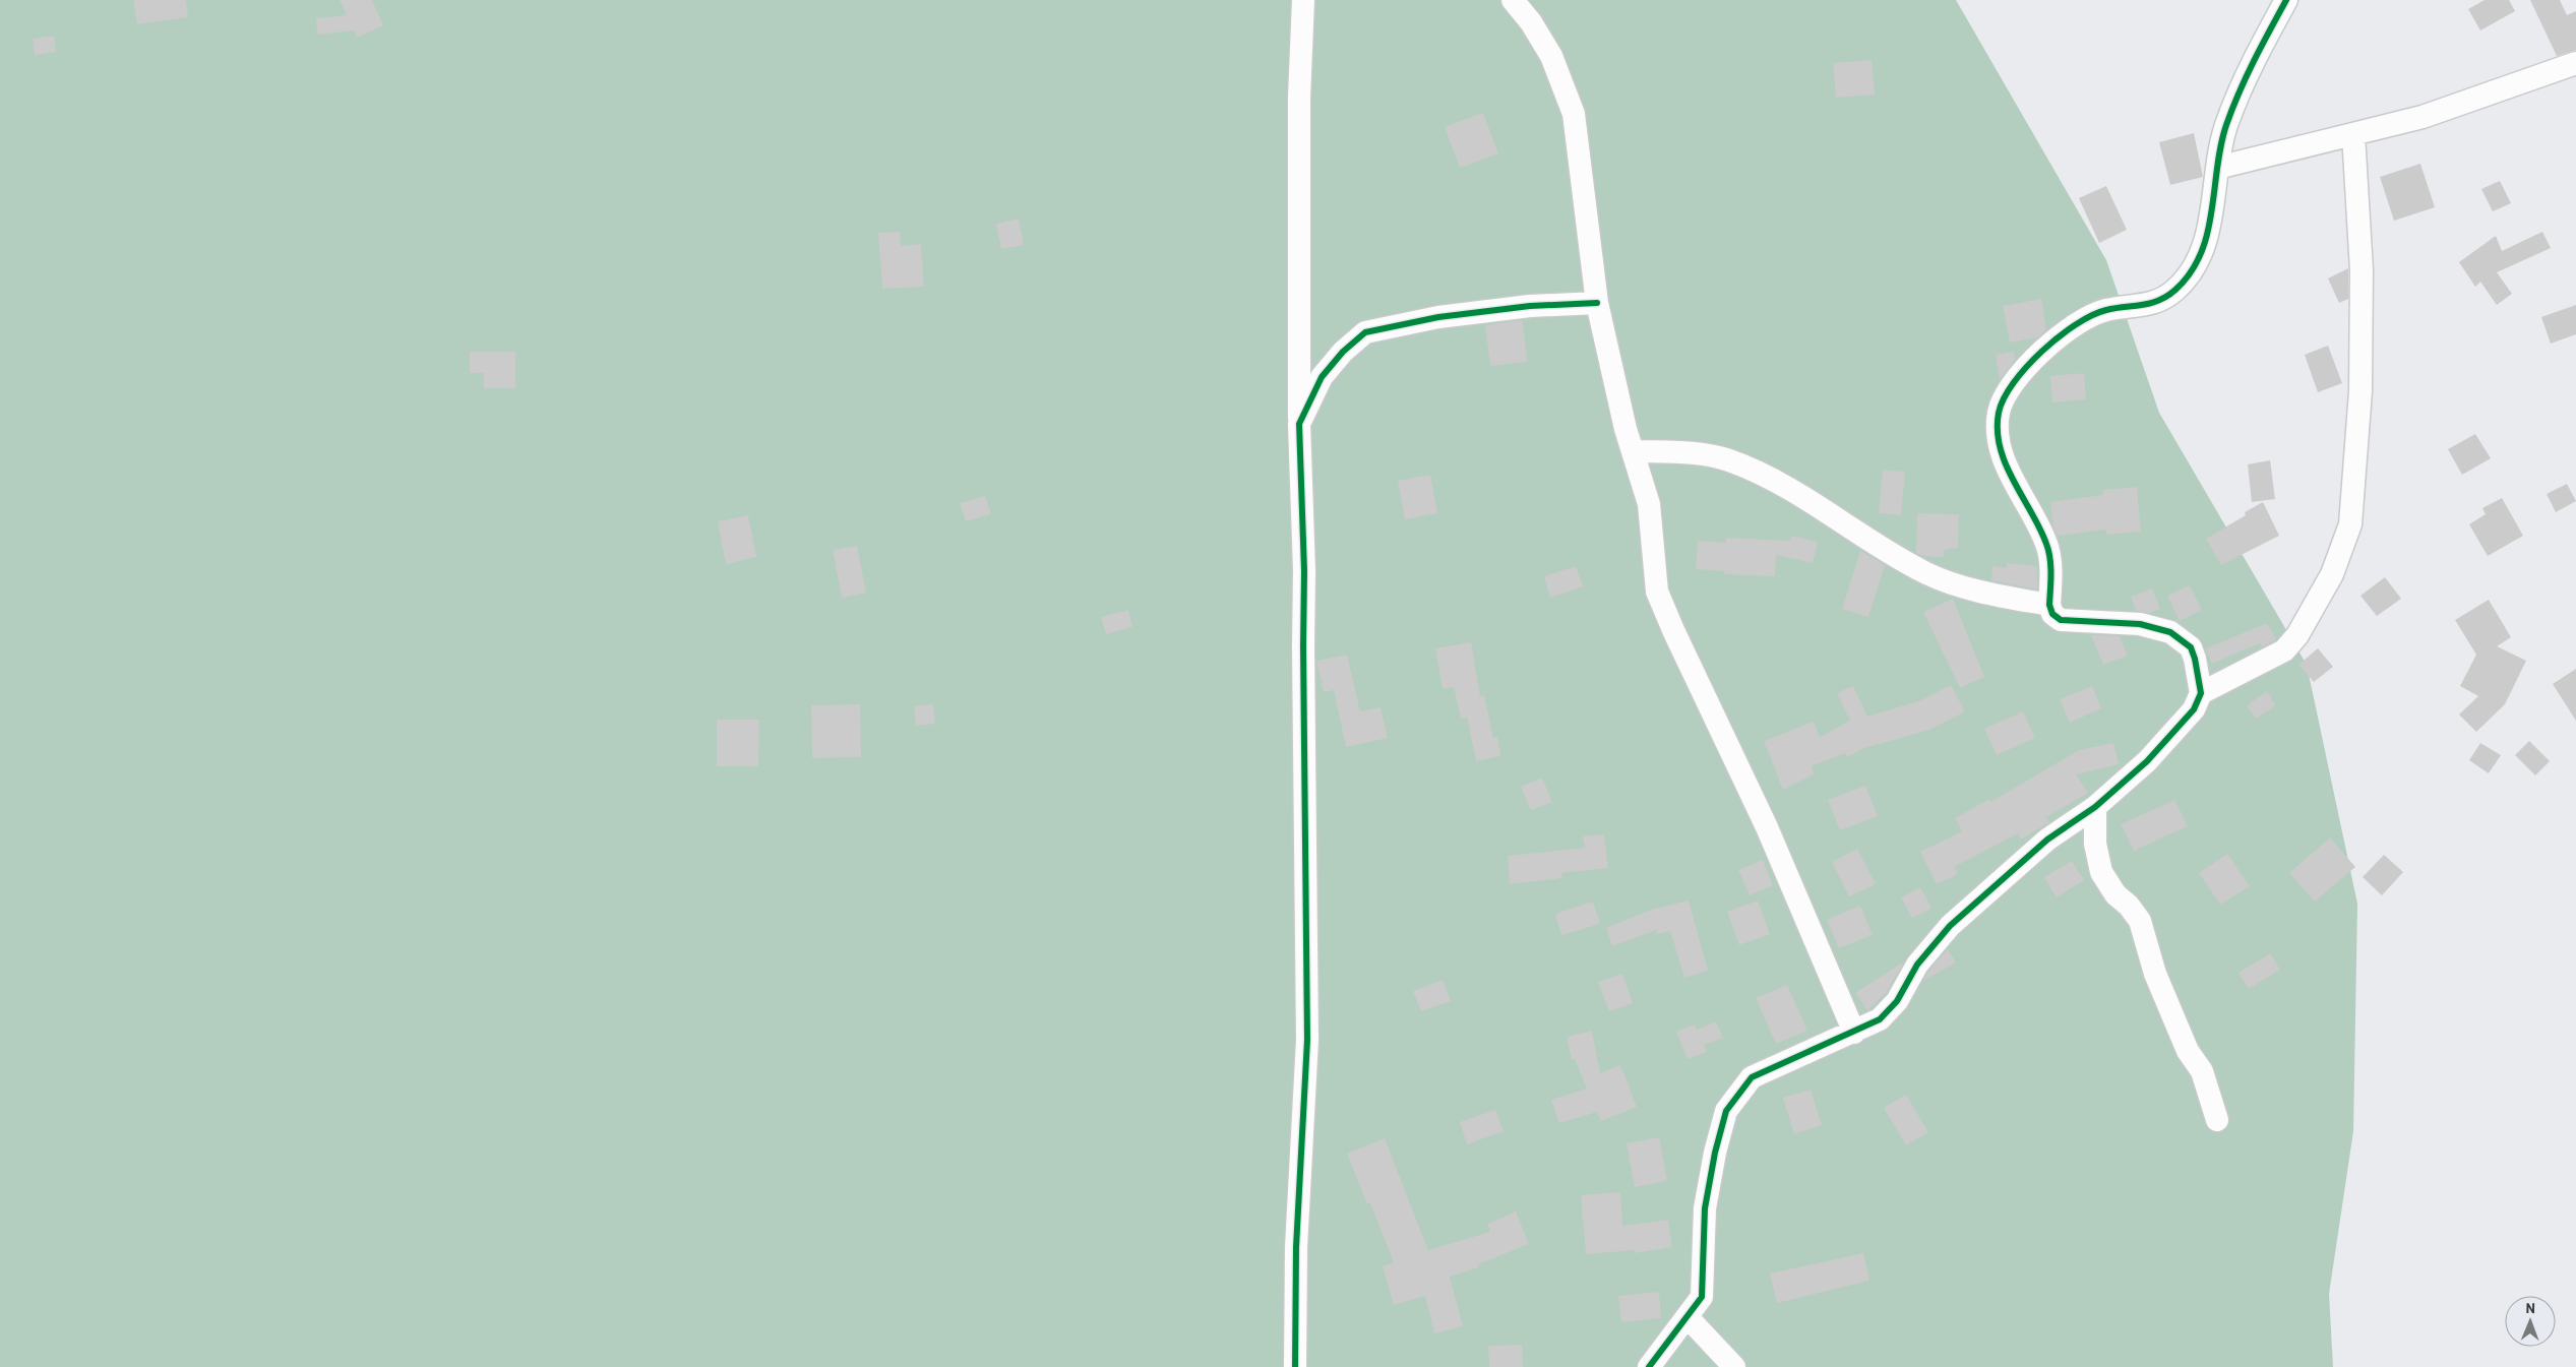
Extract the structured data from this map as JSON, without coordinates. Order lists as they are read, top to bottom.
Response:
{
  "north": "top"
}
